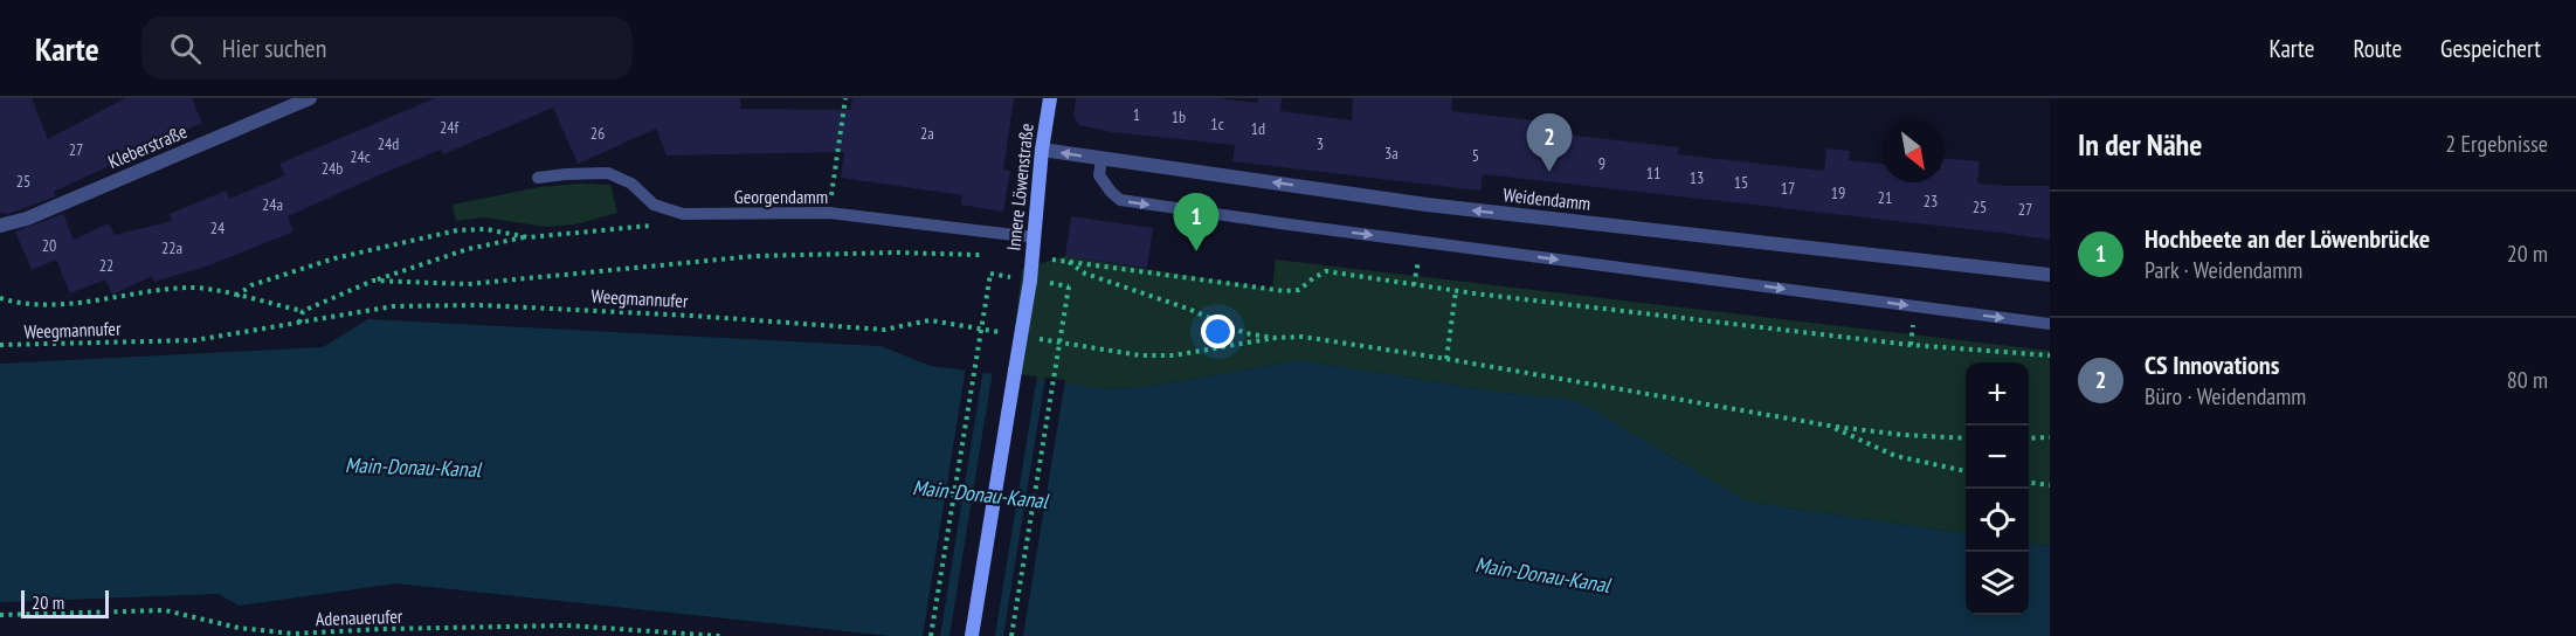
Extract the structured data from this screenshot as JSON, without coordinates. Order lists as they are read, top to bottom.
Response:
{
  "streets": {
    "street": ["Kleberstraße", "Innere Löwenstraße", "Weidendamm"],
    "lane": ["Georgendamm"],
    "path": ["Weegmannufer", "Adenauerufer"]
  },
  "crossings": [
    ["Innere Löwenstraße", "Georgendamm"],
    ["Innere Löwenstraße", "Weidendamm"]
  ],
  "one_way": ["Weidendamm"],
  "water": ["Main-Donau-Kanal"],
  "house_numbers": [
    "1",
    "1b",
    "1c",
    "24f",
    "1d",
    "26",
    "2a",
    "24d",
    "3",
    "27",
    "3a",
    "5",
    "24c",
    "9",
    "24b",
    "11",
    "13",
    "25",
    "15",
    "17",
    "19",
    "21",
    "23",
    "24a",
    "25",
    "27",
    "24",
    "20",
    "22a",
    "22"
  ],
  "scale_bar": "20 m",
  "north": "bottom right",
  "page": {
    "header": "Karte",
    "search": "Hier suchen",
    "nav": ["Karte", "Route", "Gespeichert"],
    "heading": ["In der Nähe", "2 Ergebnisse"],
    "pins": ["2", "1"],
    "list": [
      {
        "mark": "1",
        "name": "Hochbeete an der Löwenbrücke",
        "note": "Park · Weidendamm",
        "value": "20 m"
      },
      {
        "mark": "2",
        "name": "CS Innovations",
        "note": "Büro · Weidendamm",
        "value": "80 m"
      }
    ],
    "map_buttons": ["+", "−"],
    "scale": "20 m"
  }
}
